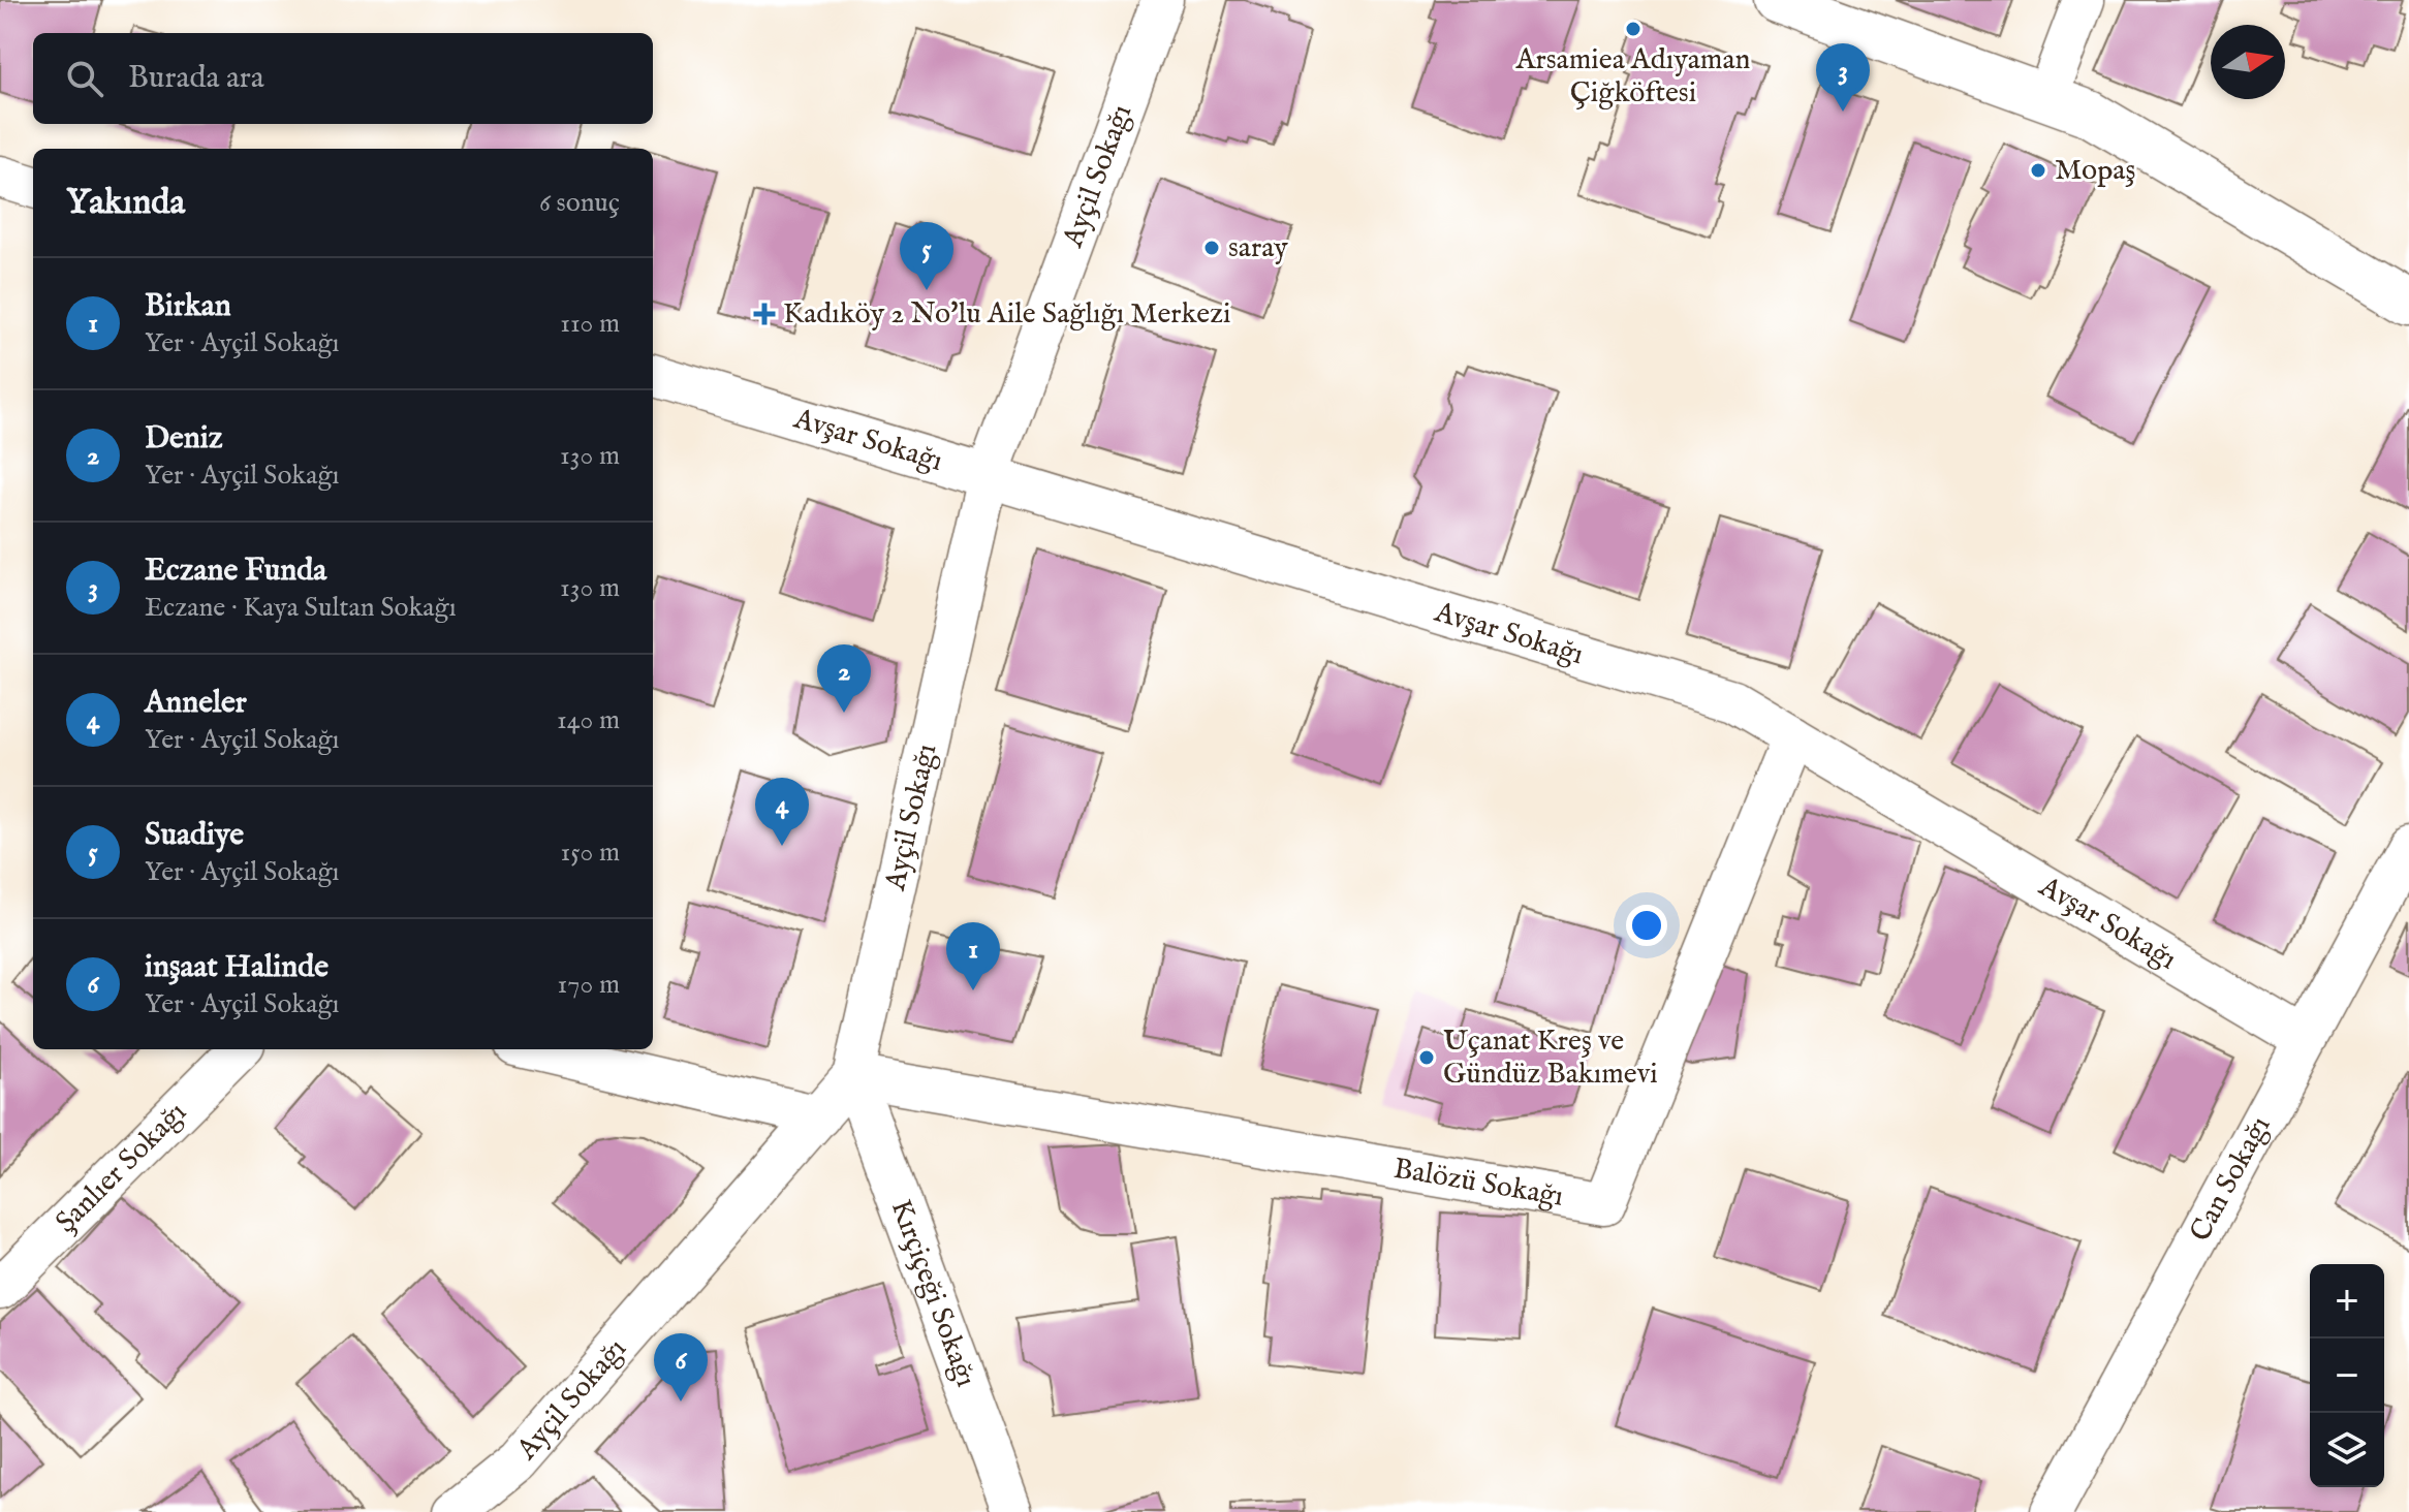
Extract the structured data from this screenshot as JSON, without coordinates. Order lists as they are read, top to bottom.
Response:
{
  "streets": {
    "street": [
      "Ayçil Sokağı",
      "Avşar Sokağı",
      "Şanlıer Sokağı",
      "Can Sokağı",
      "Balözü Sokağı",
      "Kırçiçeği Sokağı"
    ]
  },
  "crossings": [
    ["Ayçil Sokağı", "Avşar Sokağı"],
    ["Ayçil Sokağı", "Balözü Sokağı"],
    ["Ayçil Sokağı", "Kırçiçeği Sokağı"],
    ["Avşar Sokağı", "Can Sokağı"],
    ["Avşar Sokağı", "Balözü Sokağı"],
    ["Balözü Sokağı", "Kırçiçeği Sokağı"]
  ],
  "places": {
    "other": [
      "Arsamiea Adıyaman Çiğköftesi",
      "Mopaş",
      "saray",
      "Uçanat Kreş ve Gündüz Bakımevi"
    ],
    "health": ["Kadıköy 2 No'lu Aile Sağlığı Merkezi"]
  },
  "north": "right",
  "page": {
    "search": "Burada ara",
    "pins": [
      "3",
      "5",
      "2",
      "4",
      "1",
      "6"
    ],
    "heading": ["Yakında", "6 sonuç"],
    "list": [
      {
        "mark": "1",
        "name": "Birkan",
        "note": "Yer · Ayçil Sokağı",
        "value": "110 m"
      },
      {
        "mark": "2",
        "name": "Deniz",
        "note": "Yer · Ayçil Sokağı",
        "value": "130 m"
      },
      {
        "mark": "3",
        "name": "Eczane Funda",
        "note": "Eczane · Kaya Sultan Sokağı",
        "value": "130 m"
      },
      {
        "mark": "4",
        "name": "Anneler",
        "note": "Yer · Ayçil Sokağı",
        "value": "140 m"
      },
      {
        "mark": "5",
        "name": "Suadiye",
        "note": "Yer · Ayçil Sokağı",
        "value": "150 m"
      },
      {
        "mark": "6",
        "name": "inşaat Halinde",
        "note": "Yer · Ayçil Sokağı",
        "value": "170 m"
      }
    ],
    "map_buttons": ["+", "−"]
  }
}
